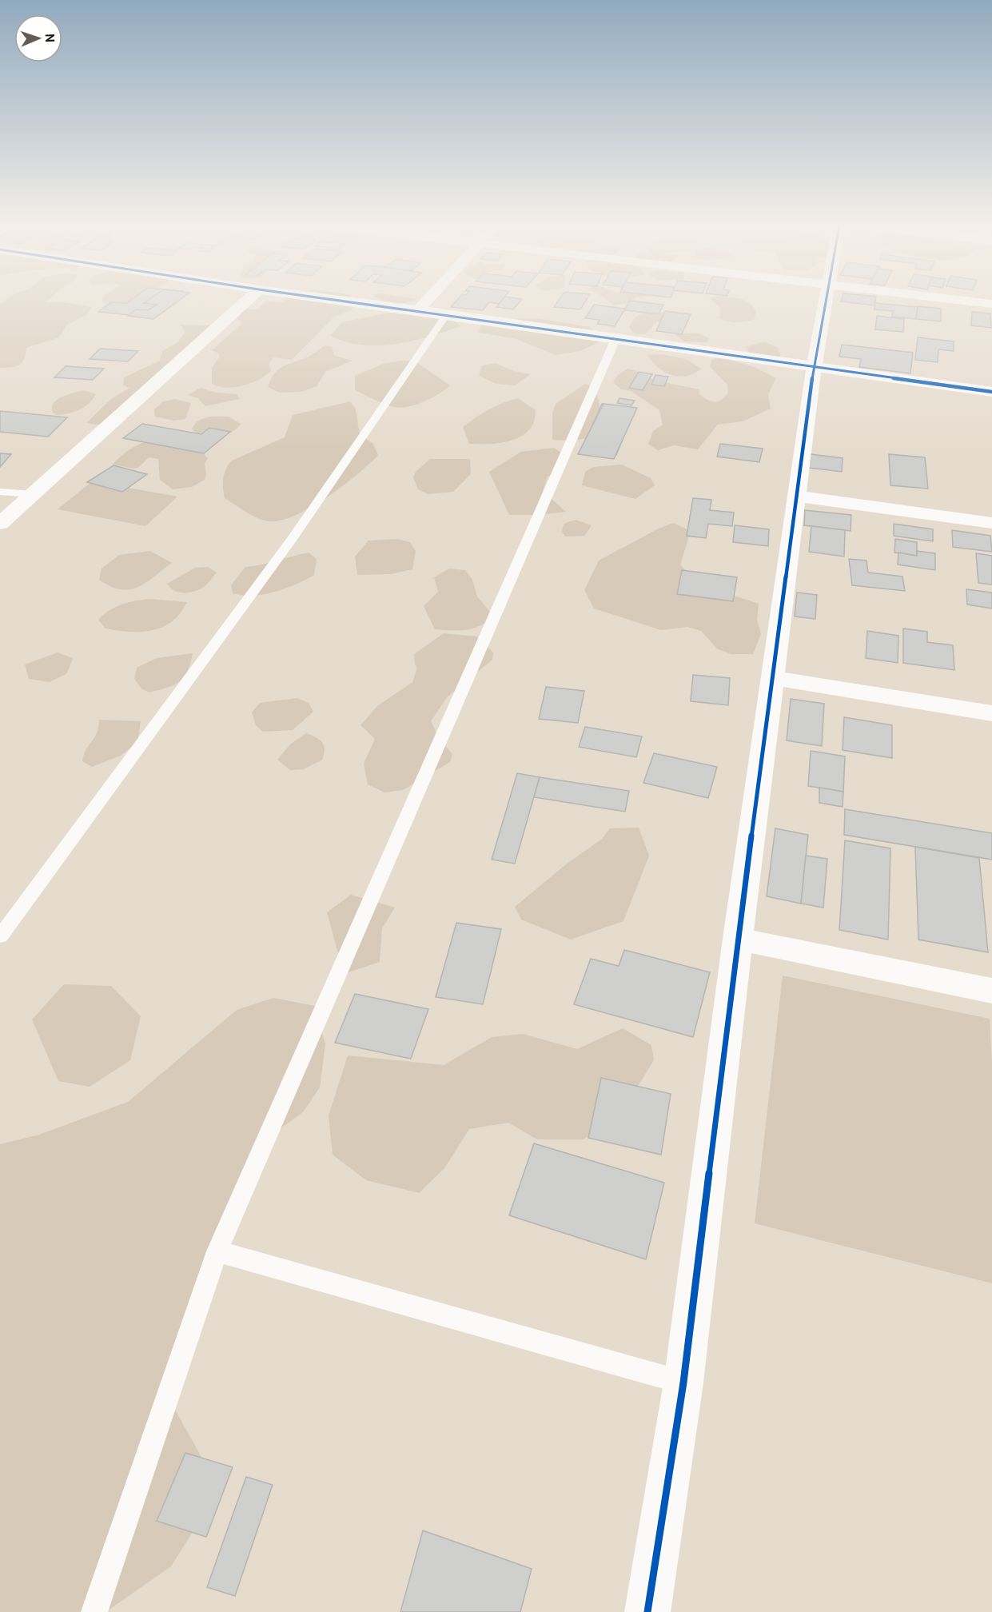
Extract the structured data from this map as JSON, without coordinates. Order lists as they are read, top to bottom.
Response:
{
  "north": "right"
}
